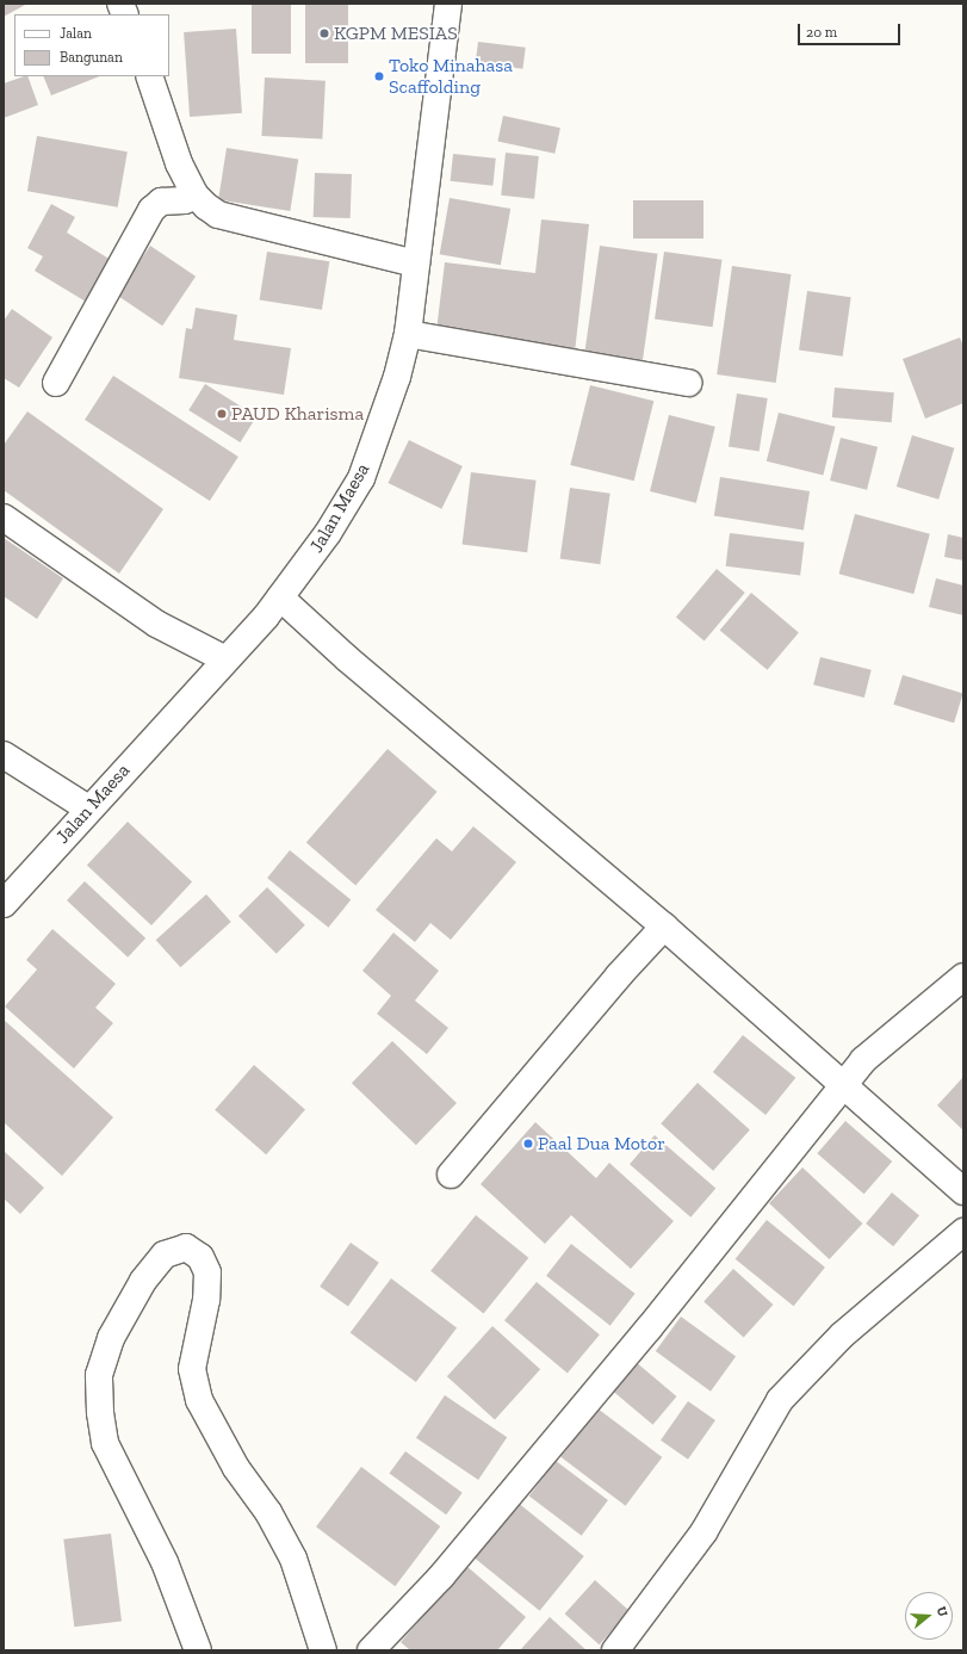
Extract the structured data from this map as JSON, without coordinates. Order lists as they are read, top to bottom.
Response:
{
  "streets": {
    "street": ["Jalan Maesa"]
  },
  "places": [
    "KGPM MESIAS",
    "Toko Minahasa Scaffolding",
    "PAUD Kharisma",
    "Paal Dua Motor"
  ],
  "legend": ["Jalan", "Bangunan"],
  "scale_bar": "20 m",
  "north": "right"
}
